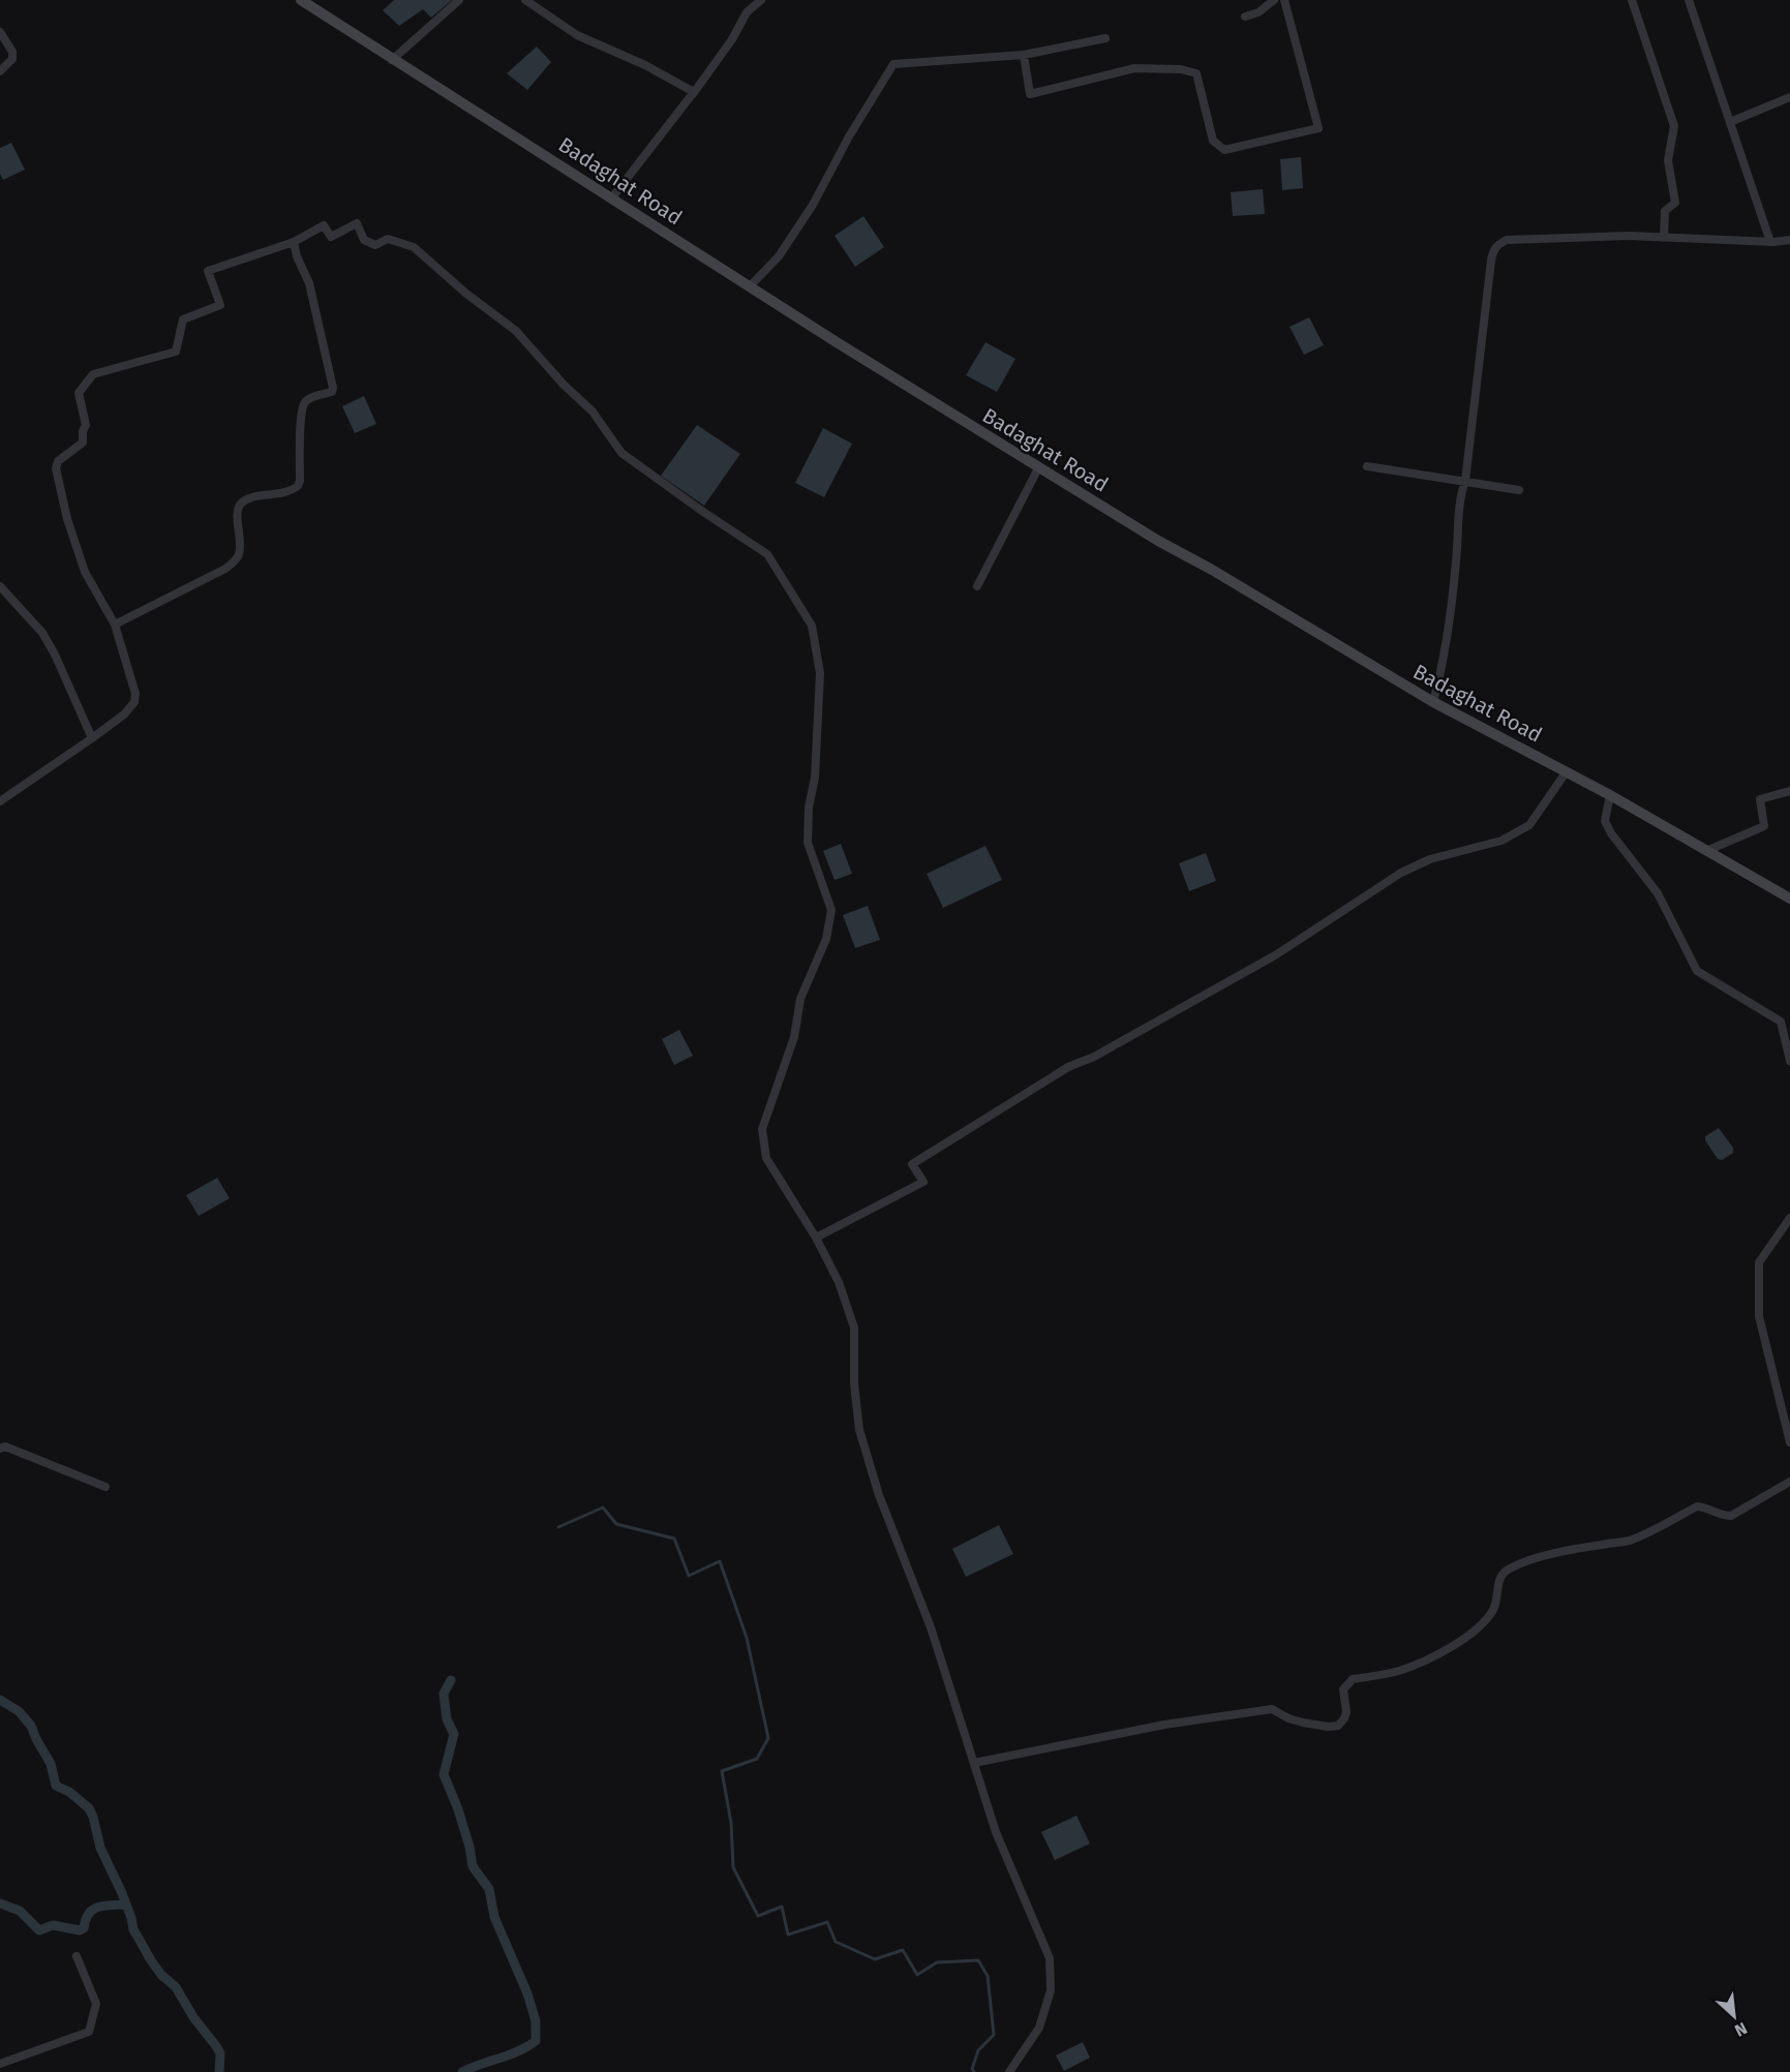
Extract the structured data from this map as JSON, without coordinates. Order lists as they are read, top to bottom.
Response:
{
  "streets": {
    "main road": ["Badaghat Road"]
  },
  "north": "bottom right"
}
